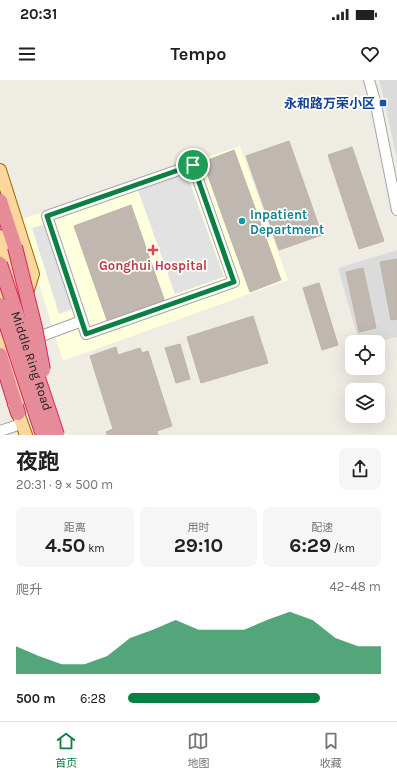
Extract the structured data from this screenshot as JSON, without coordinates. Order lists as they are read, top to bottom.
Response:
{
  "streets": {
    "highway": ["Middle Ring Road"]
  },
  "places": {
    "transit": ["永和路万荣小区"],
    "other": ["Inpatient Department"],
    "health": ["Gonghui Hospital"]
  },
  "page": {
    "status": "20:31",
    "header": "Tempo",
    "heading": ["夜跑", "20:31 · 9 × 500 m"],
    "stats": [
      ["距离", "4.50 km"],
      ["用时", "29:10"],
      ["配速", "6:29 /km"]
    ],
    "chart": ["爬升", "42–48 m"],
    "list": [
      {
        "name": "500 m",
        "note": "6:28"
      }
    ],
    "tabs": ["首页", "地图", "收藏"]
  }
}
